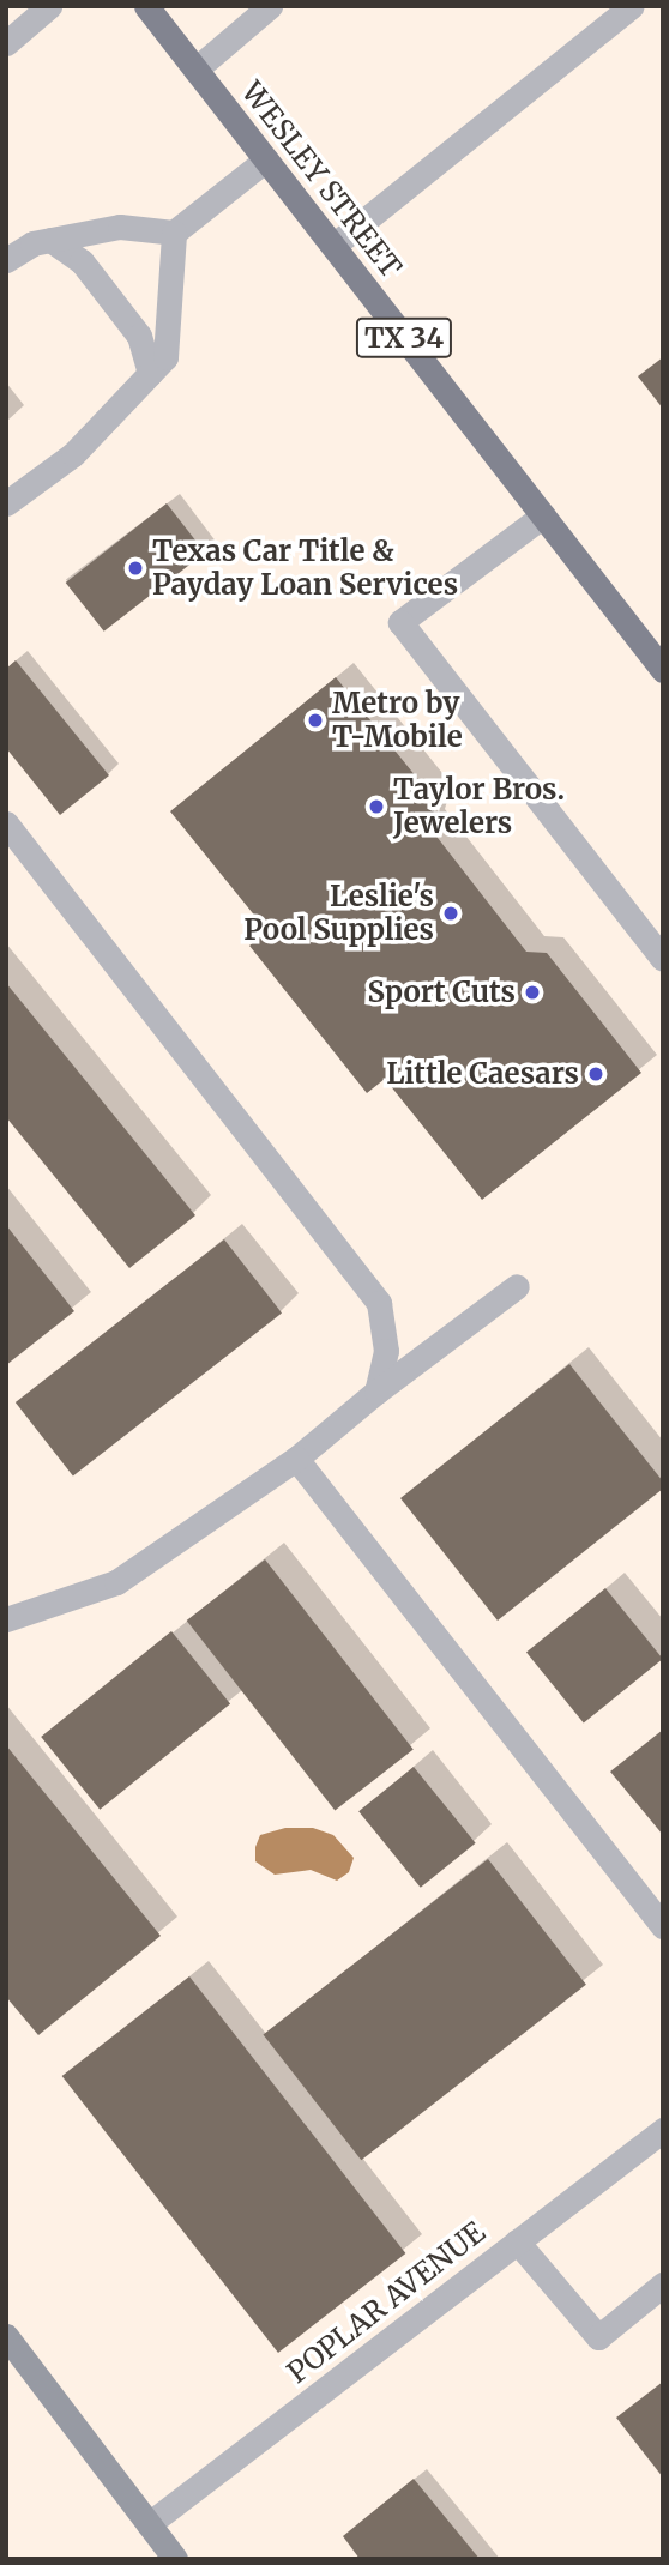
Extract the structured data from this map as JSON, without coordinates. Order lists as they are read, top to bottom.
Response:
{
  "streets": {
    "main road": ["WESLEY STREET", "TX 34"],
    "street": ["POPLAR AVENUE"]
  },
  "places": [
    "Texas Car Title & Payday Loan Services",
    "Metro by T-Mobile",
    "Taylor Bros. Jewelers",
    "Leslie's Pool Supplies",
    "Sport Cuts",
    "Little Caesars"
  ]
}
